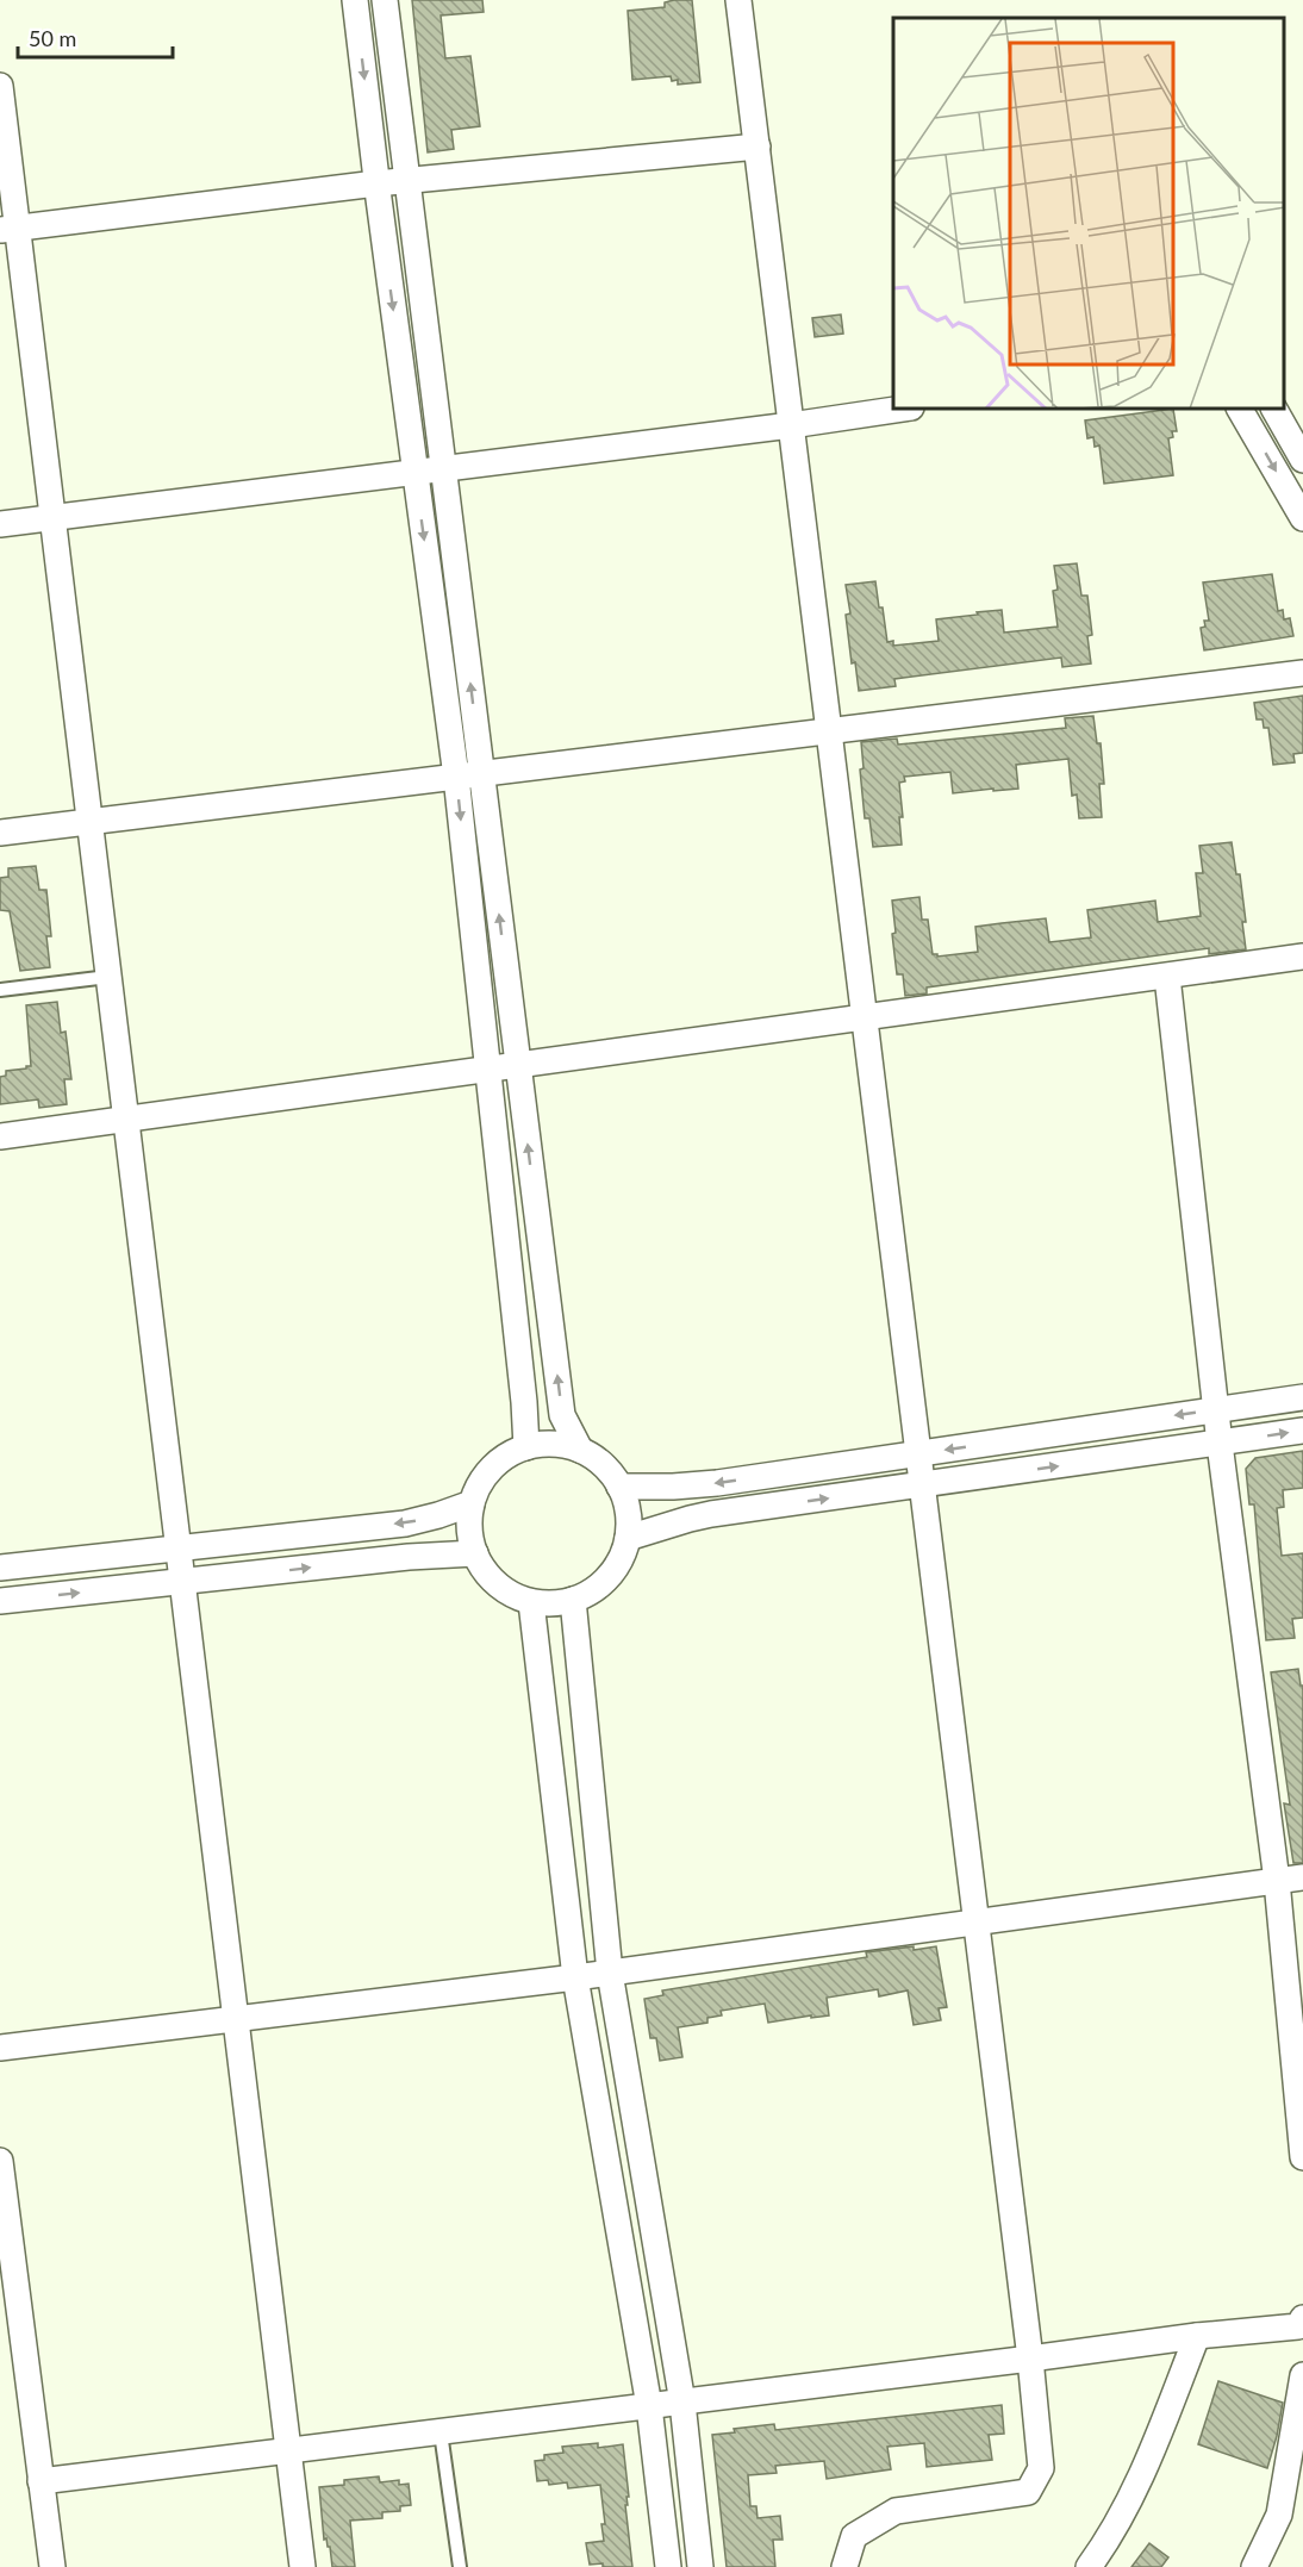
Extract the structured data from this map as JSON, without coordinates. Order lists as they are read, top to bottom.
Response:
{
  "scale_bar": "50 m"
}
